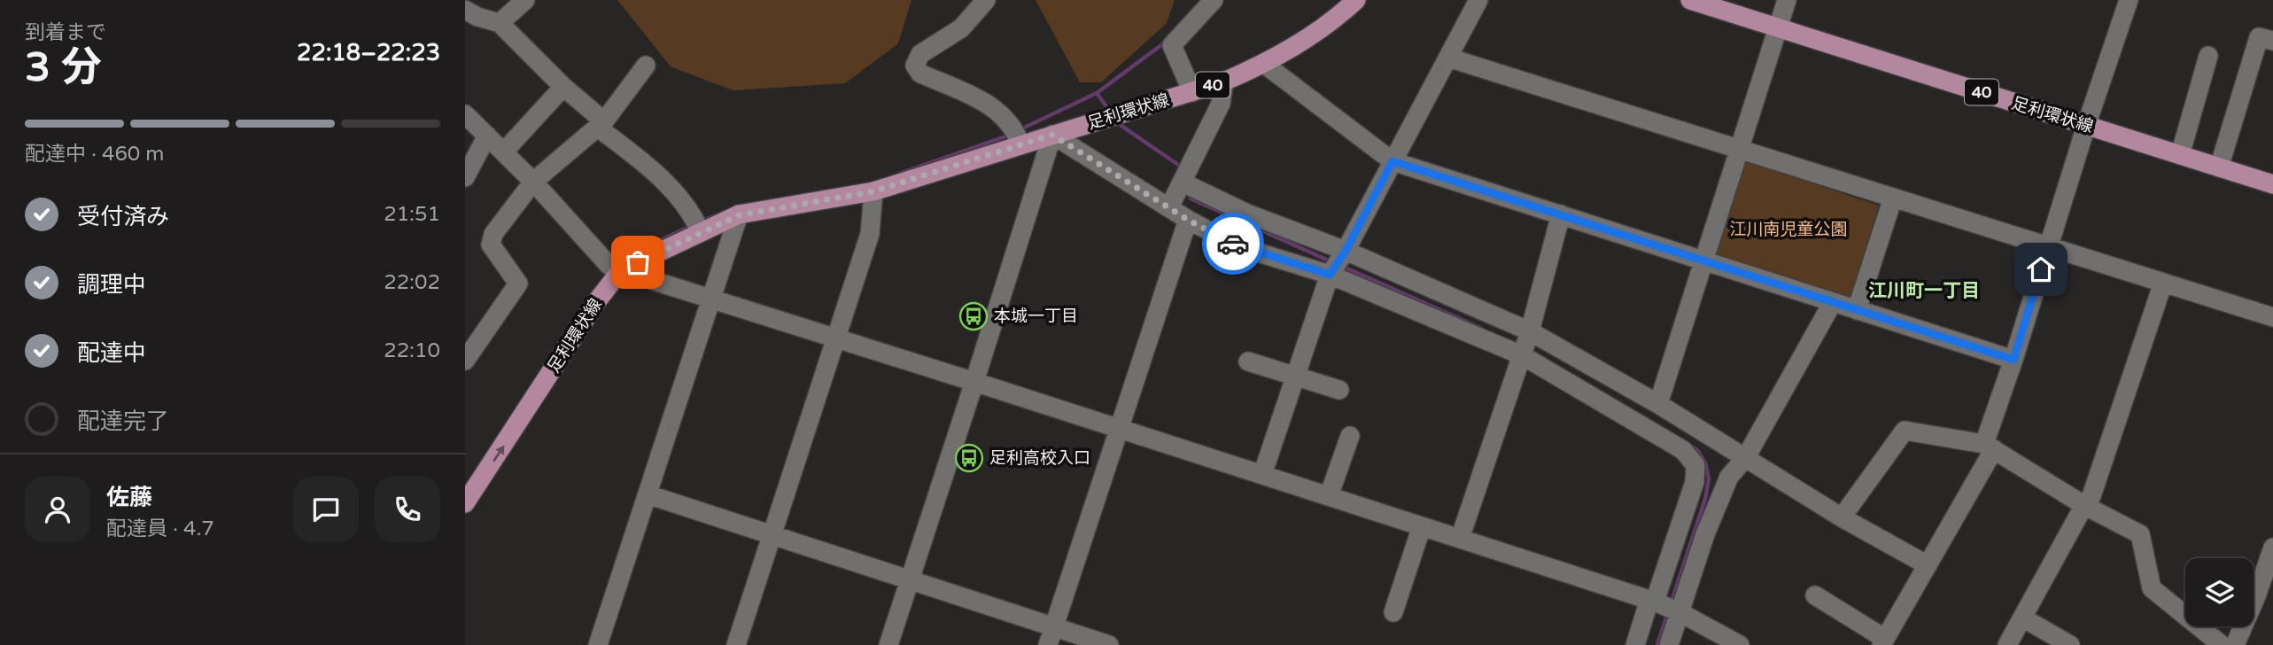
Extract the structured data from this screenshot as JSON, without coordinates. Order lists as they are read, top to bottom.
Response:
{
  "streets": {
    "main road": ["40", "足利環状線"]
  },
  "districts": ["江川町一丁目"],
  "parks": ["江川南児童公園"],
  "places": {
    "bus stop": ["本城一丁目", "足利高校入口"]
  },
  "page": {
    "heading": ["3 分", "到着まで", "22:18–22:23"],
    "panel": ["佐藤", "配達員 · 4.7"],
    "bar": "配達中 · 460 m",
    "list": [
      ["受付済み", "21:51"],
      ["調理中", "22:02"],
      ["配達中", "22:10"],
      "配達完了"
    ]
  }
}
